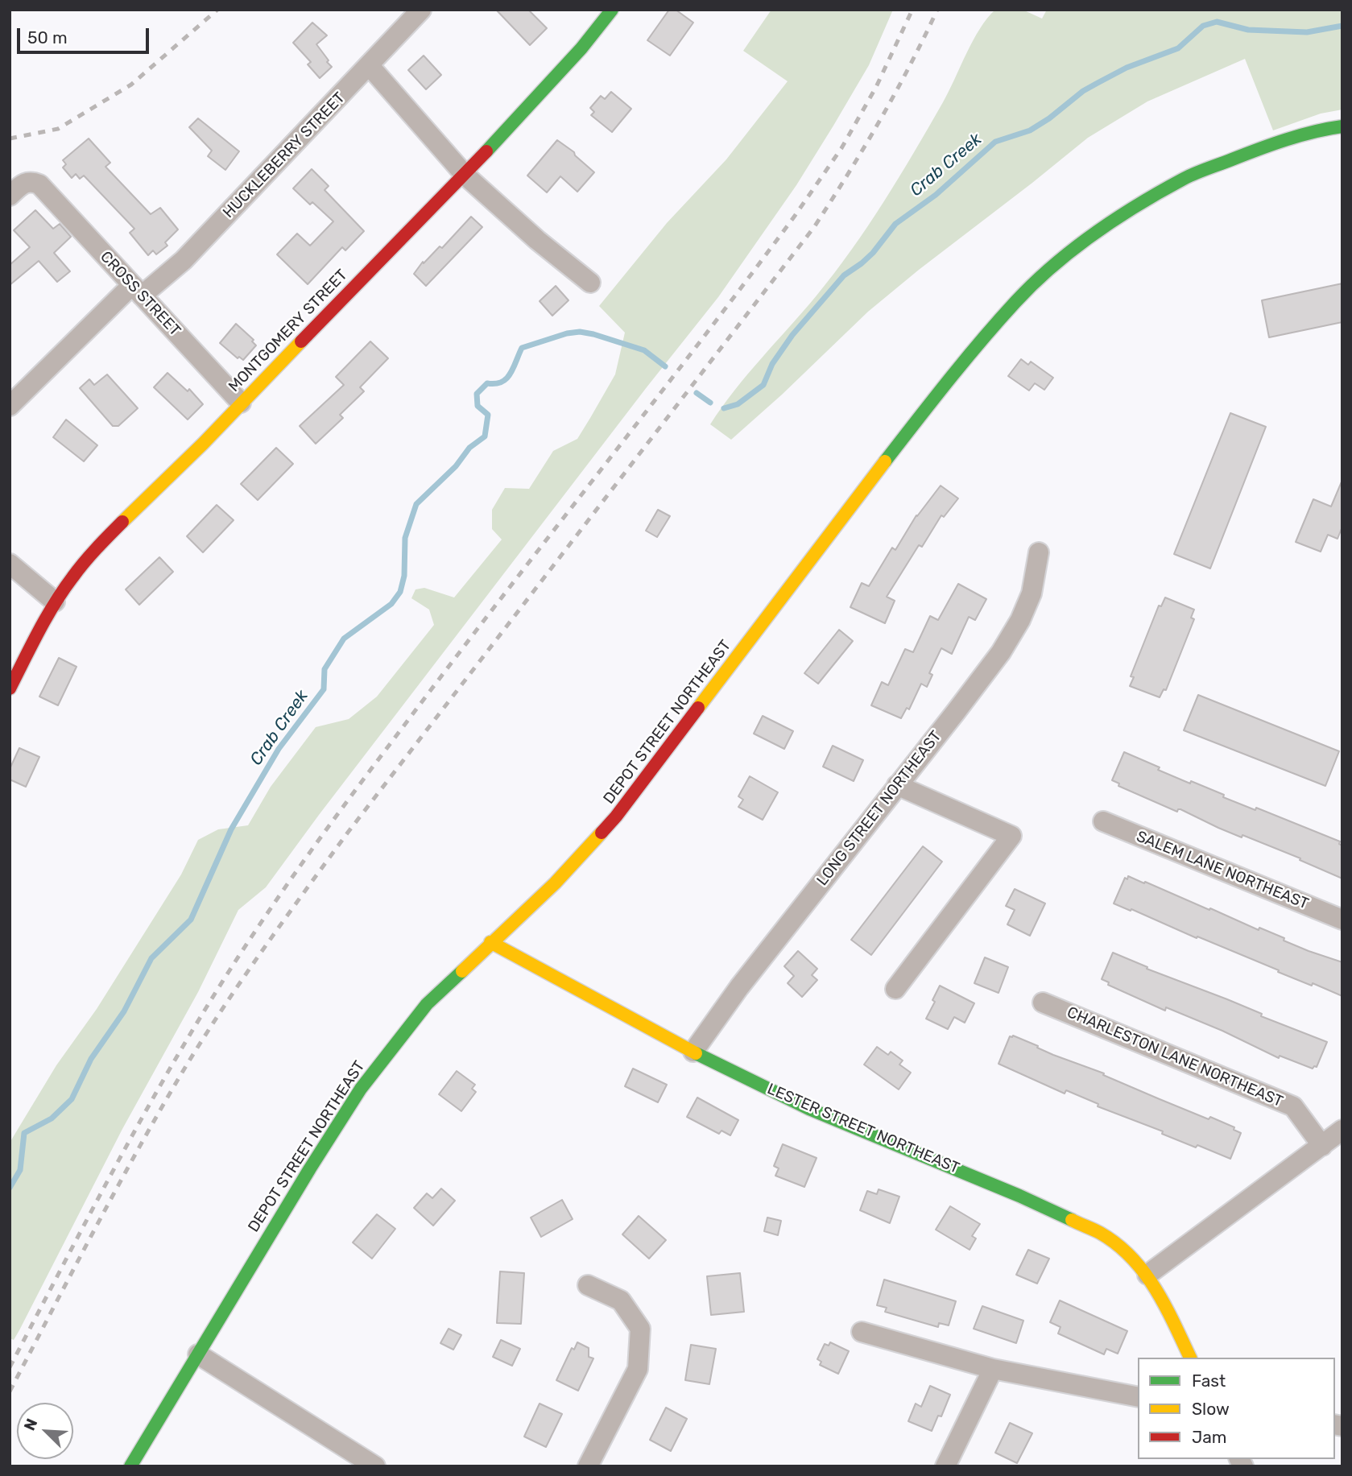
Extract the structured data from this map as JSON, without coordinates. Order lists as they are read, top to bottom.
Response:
{
  "streets": {
    "main road": ["MONTGOMERY STREET", "DEPOT STREET NORTHEAST", "LESTER STREET NORTHEAST"],
    "street": [
      "HUCKLEBERRY STREET",
      "CROSS STREET",
      "LONG STREET NORTHEAST",
      "SALEM LANE NORTHEAST",
      "CHARLESTON LANE NORTHEAST"
    ]
  },
  "crossings": [
    ["HUCKLEBERRY STREET", "CROSS STREET"],
    ["CROSS STREET", "MONTGOMERY STREET"],
    ["DEPOT STREET NORTHEAST", "LESTER STREET NORTHEAST"],
    ["LONG STREET NORTHEAST", "LESTER STREET NORTHEAST"]
  ],
  "water": ["Crab Creek"],
  "legend": ["Fast", "Slow", "Jam"],
  "scale_bar": "50 m",
  "north": "top left"
}
